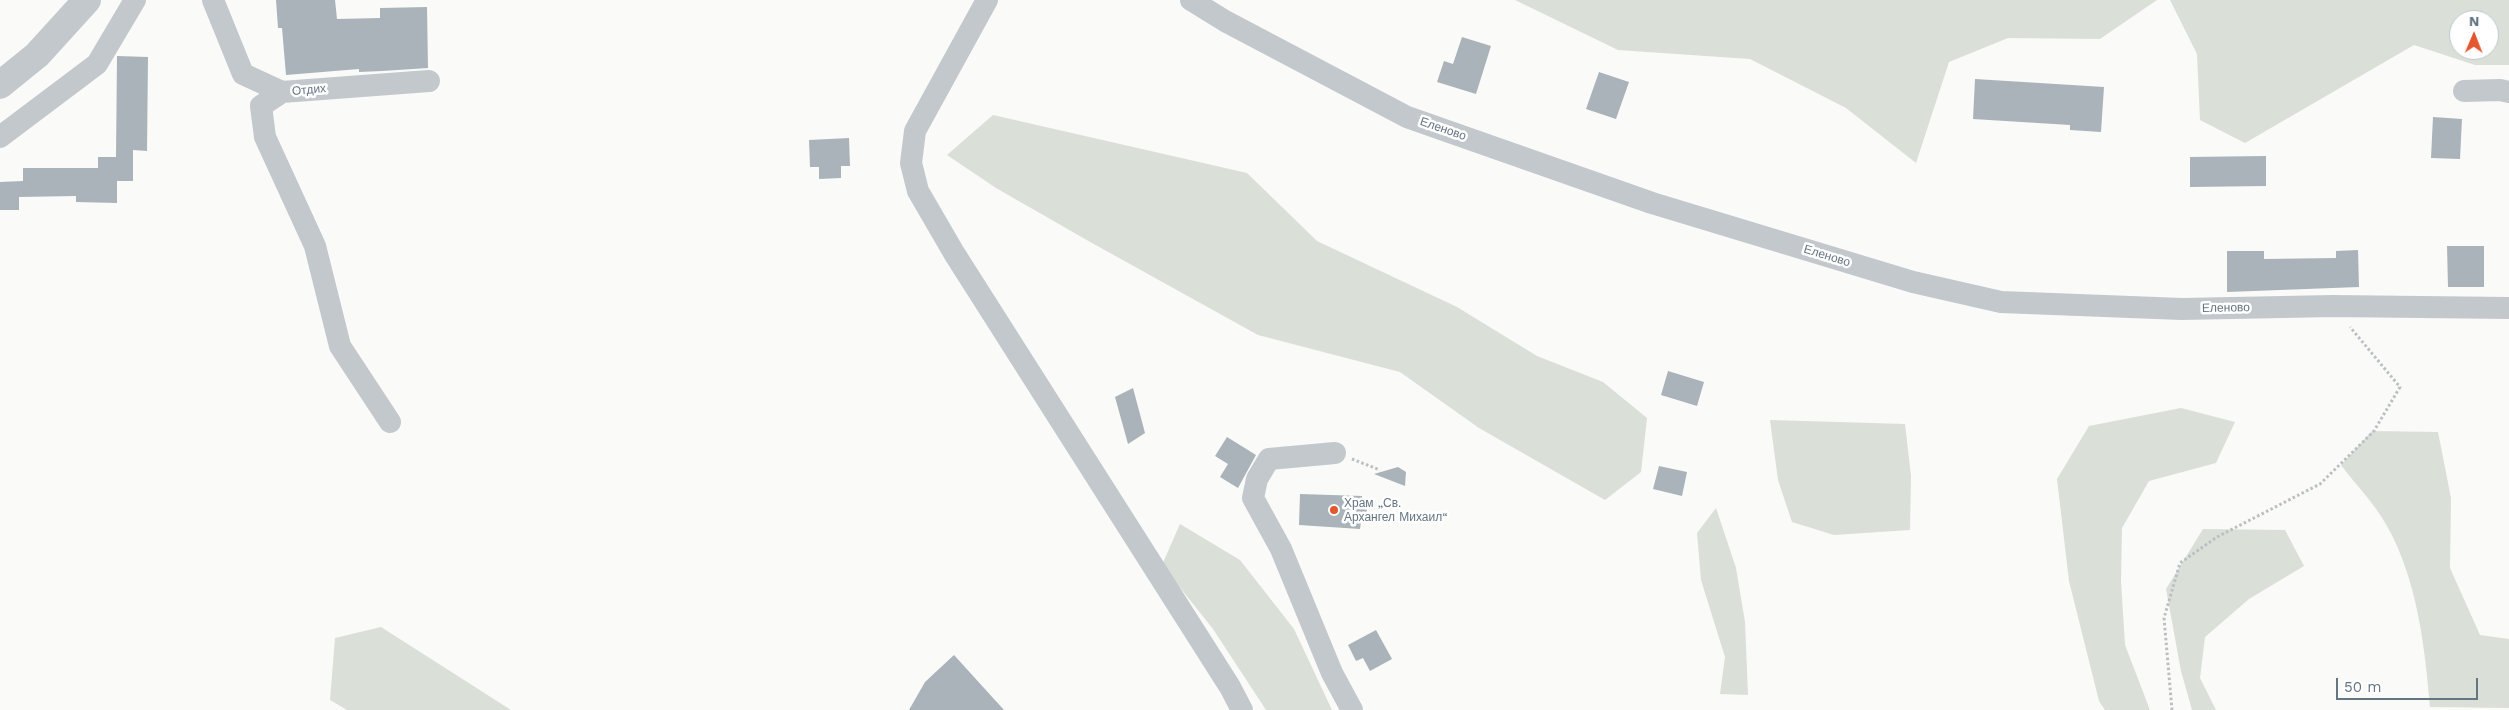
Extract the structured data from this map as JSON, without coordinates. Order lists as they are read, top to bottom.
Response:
{
  "streets": {
    "street": ["Отдих", "Еленово"]
  },
  "places": ["Храм „Св. Архангел Михаил“"],
  "scale_bar": "50 m",
  "north": "top"
}
